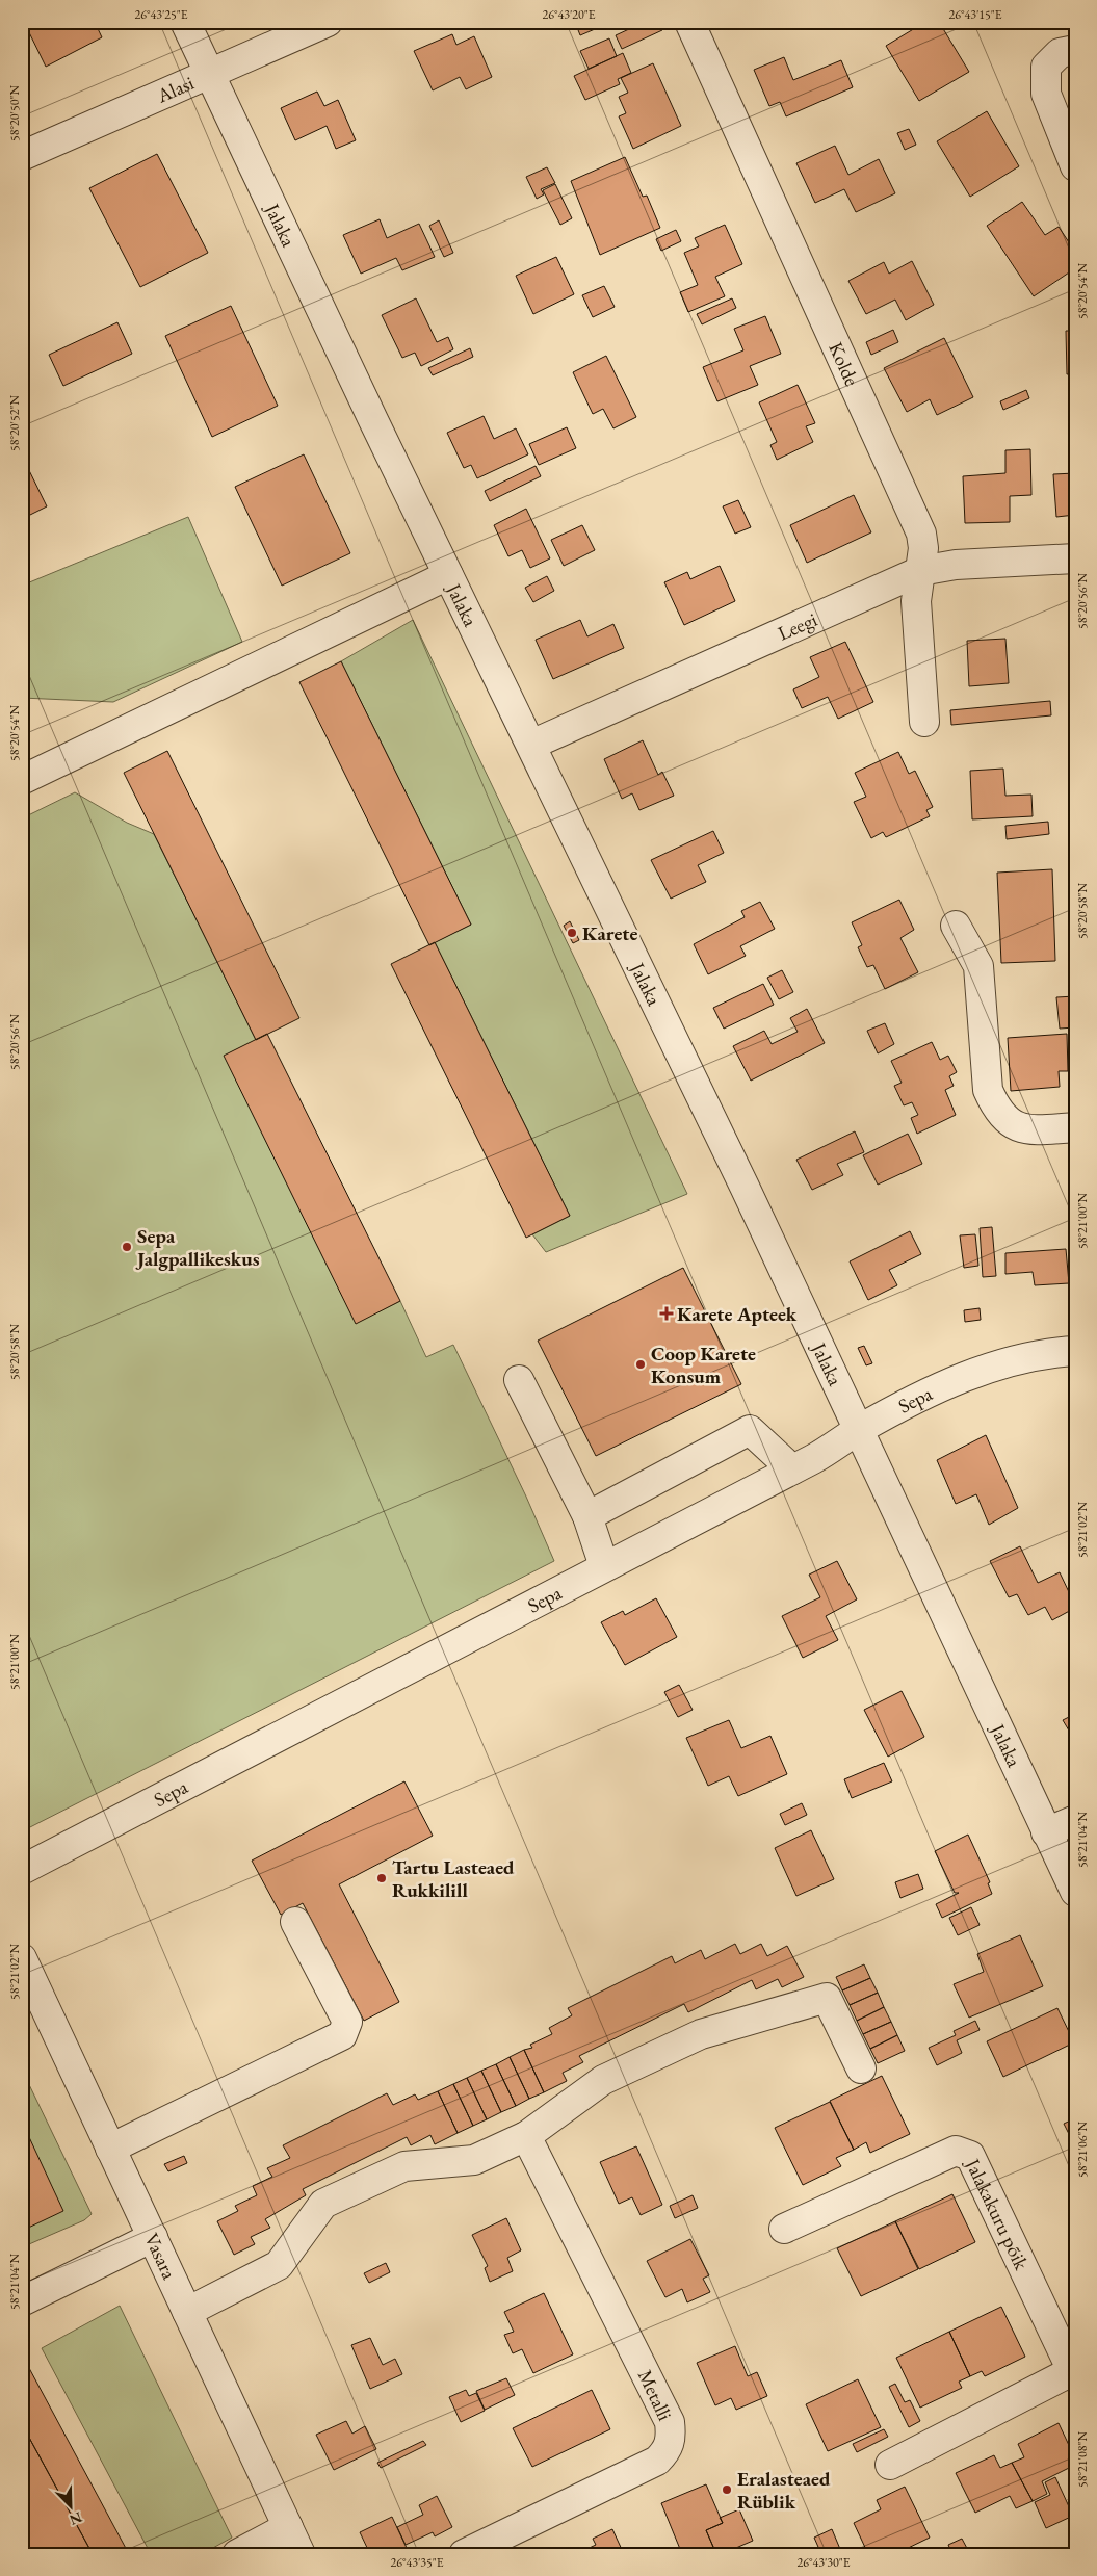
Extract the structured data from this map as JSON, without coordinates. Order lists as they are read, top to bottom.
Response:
{
  "streets": {
    "street": [
      "Alasi",
      "Jalaka",
      "Kolde",
      "Leegi",
      "Sepa",
      "Jalakakuru põik",
      "Vasara",
      "Metalli"
    ]
  },
  "crossings": [
    ["Alasi", "Jalaka"],
    ["Jalaka", "Leegi"],
    ["Jalaka", "Sepa"],
    ["Kolde", "Leegi"]
  ],
  "places": {
    "other": [
      "Karete",
      "Sepa Jalgpallikeskus",
      "Coop Karete Konsum",
      "Tartu Lasteaed Rukkilill",
      "Eralasteaed Rüblik"
    ],
    "health": ["Karete Apteek"]
  },
  "north": "bottom right",
  "coordinates": [
    "26°43'25\"E",
    "26°43'20\"E",
    "26°43'15\"E",
    "58°20'50\"N",
    "58°20'54\"N",
    "58°20'52\"N",
    "58°20'56\"N",
    "58°20'58\"N",
    "58°21'00\"N",
    "58°21'02\"N",
    "58°21'04\"N",
    "58°21'06\"N",
    "58°21'08\"N",
    "26°43'35\"E",
    "26°43'30\"E"
  ]
}
